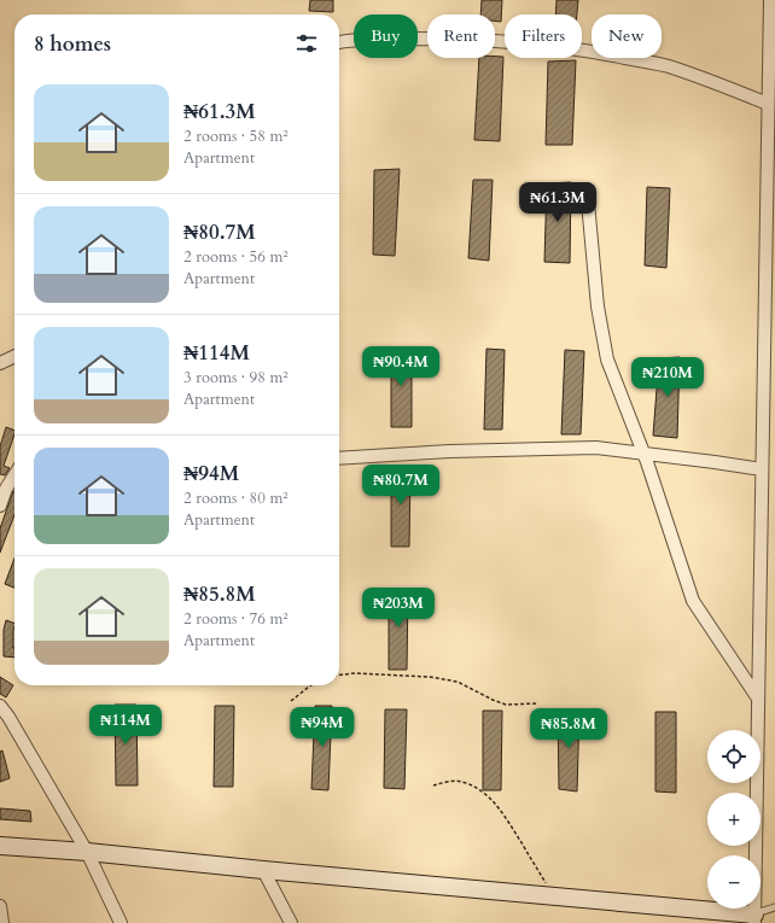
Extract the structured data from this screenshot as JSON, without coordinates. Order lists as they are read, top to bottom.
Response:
{
  "page": {
    "chip": [
      "Buy",
      "Rent",
      "Filters",
      "New"
    ],
    "heading": "8 homes",
    "list": [
      {
        "name": "₦61.3M",
        "note": "2 rooms · 58 m² · Apartment"
      },
      {
        "name": "₦80.7M",
        "note": "2 rooms · 56 m² · Apartment"
      },
      {
        "name": "₦114M",
        "note": "3 rooms · 98 m² · Apartment"
      },
      {
        "name": "₦94M",
        "note": "2 rooms · 80 m² · Apartment"
      },
      {
        "name": "₦85.8M",
        "note": "2 rooms · 76 m² · Apartment"
      }
    ],
    "price": [
      "₦61.3M",
      "₦90.4M",
      "₦210M",
      "₦80.7M",
      "₦203M",
      "₦114M",
      "₦94M",
      "₦85.8M"
    ],
    "map_buttons": ["+", "−"]
  }
}
